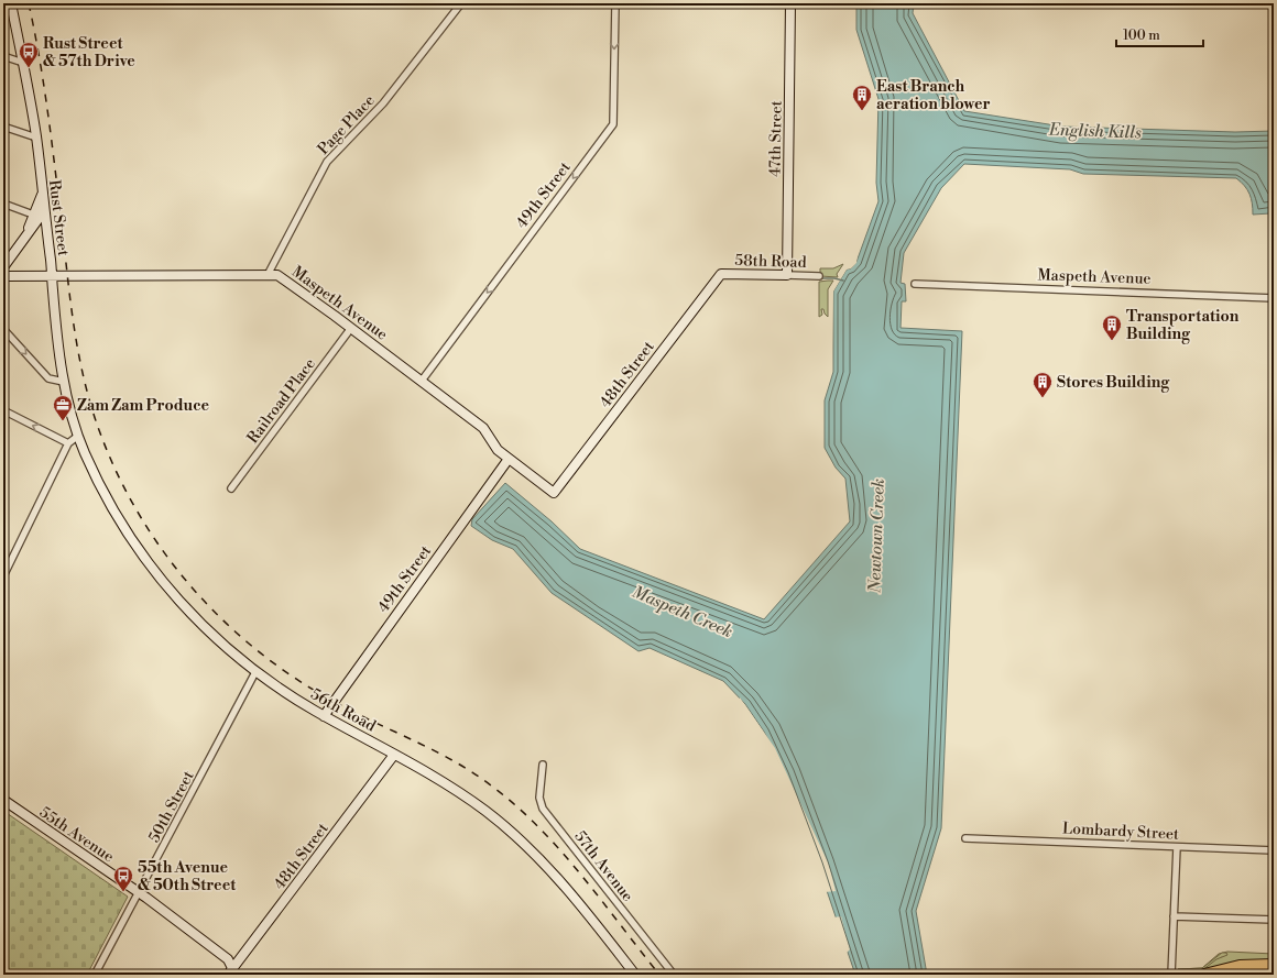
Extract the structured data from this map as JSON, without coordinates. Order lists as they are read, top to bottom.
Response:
{
  "streets": {
    "main road": [
      "47th Street",
      "49th Street",
      "Rust Street",
      "58th Road",
      "Maspeth Avenue",
      "48th Street",
      "56th Road",
      "55th Avenue"
    ],
    "street": [
      "Page Place",
      "Railroad Place",
      "50th Street",
      "Lombardy Street",
      "57th Avenue"
    ]
  },
  "crossings": [
    ["Page Place", "Maspeth Avenue"],
    ["47th Street", "58th Road"],
    ["49th Street", "Maspeth Avenue"],
    ["49th Street", "56th Road"],
    ["Rust Street", "Maspeth Avenue"],
    ["Rust Street", "56th Road"],
    ["58th Road", "48th Street"],
    ["Maspeth Avenue", "48th Street"],
    ["Maspeth Avenue", "Railroad Place"],
    ["48th Street", "56th Road"],
    ["48th Street", "55th Avenue"],
    ["56th Road", "50th Street"],
    ["50th Street", "55th Avenue"]
  ],
  "one_way": ["49th Street"],
  "water": ["English Kills", "Newtown Creek", "Maspeth Creek"],
  "places": {
    "bus stop": ["Rust Street & 57th Drive", "55th Avenue & 50th Street"],
    "building": ["East Branch aeration blower", "Transportation Building", "Stores Building"],
    "office": ["Zam Zam Produce"]
  },
  "scale_bar": "100 m"
}
